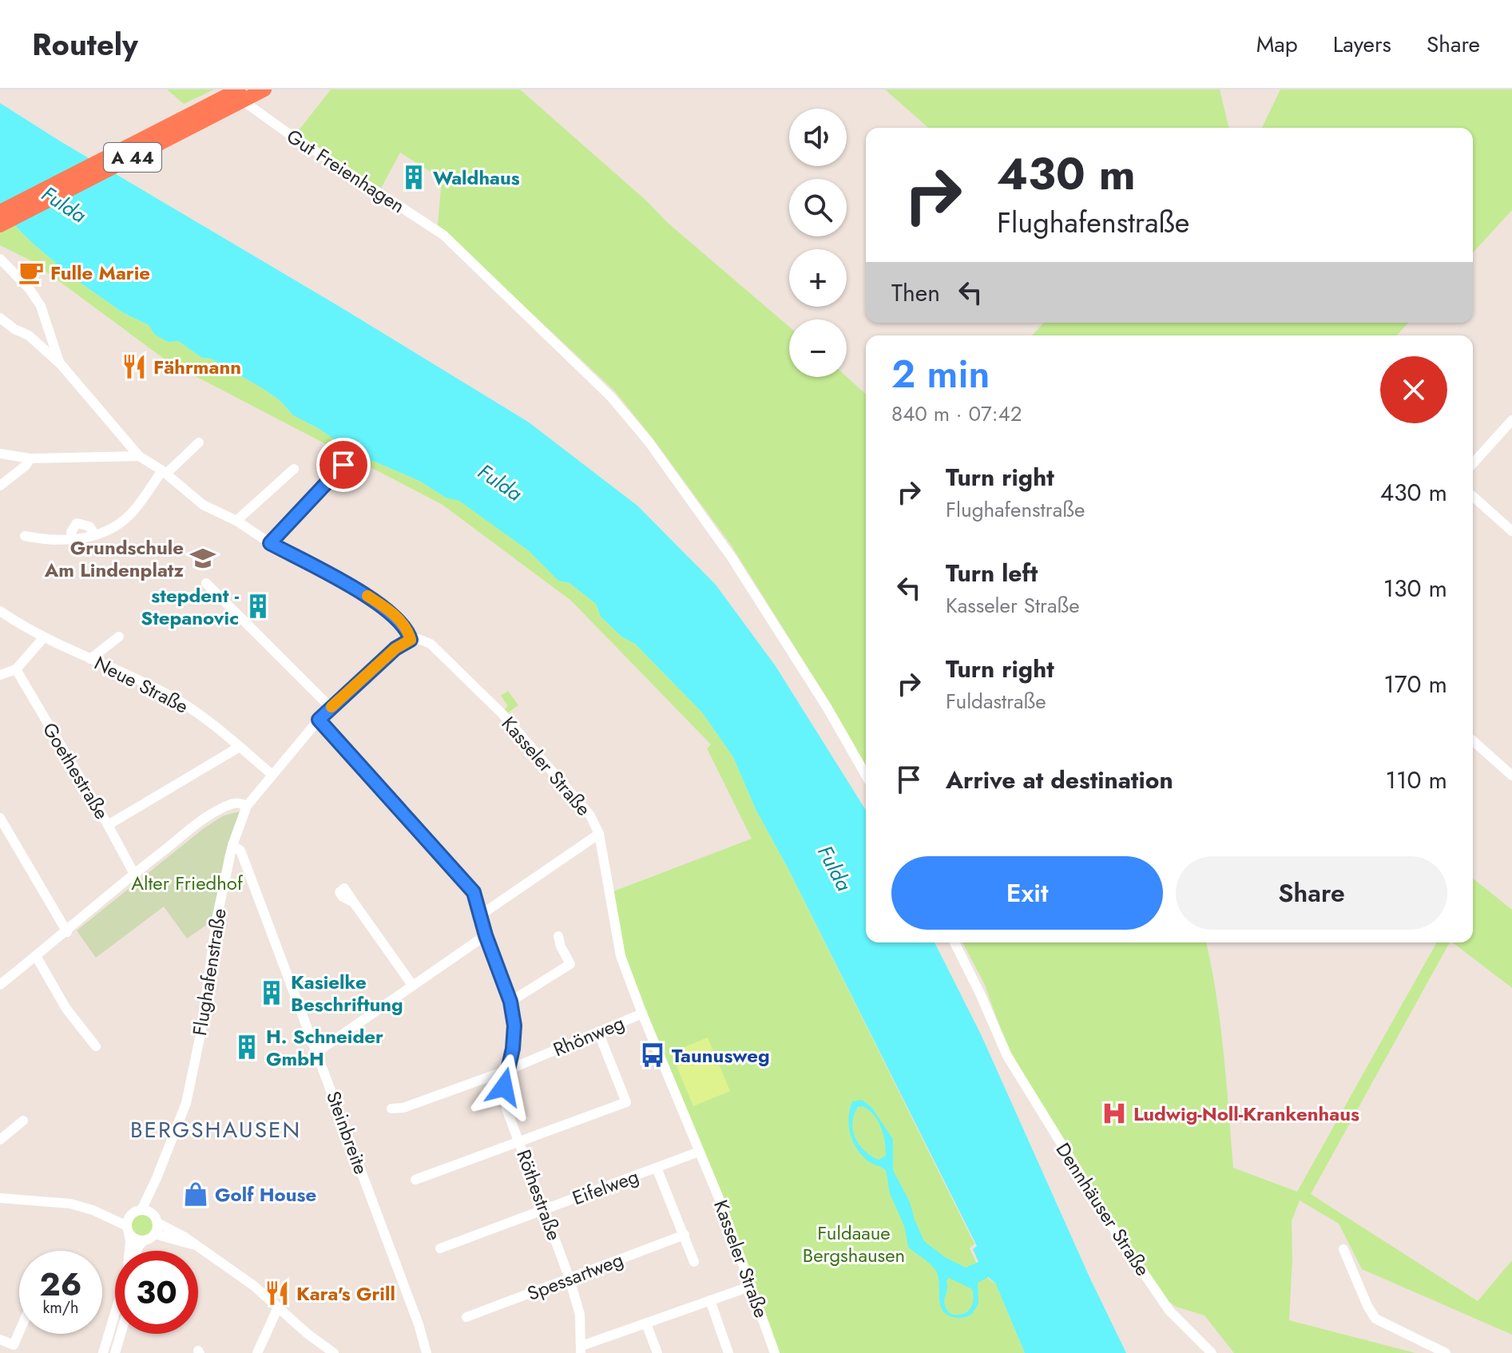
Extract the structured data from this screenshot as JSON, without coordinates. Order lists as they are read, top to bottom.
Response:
{
  "streets": {
    "highway": ["A 44"],
    "street": [
      "Gut Freienhagen",
      "Neue Straße",
      "Kasseler Straße",
      "Goethestraße",
      "Flughafenstraße",
      "Rhönweg",
      "Steinbreite",
      "Eifelweg",
      "Röthestraße",
      "Dennhäuser Straße",
      "Spessartweg"
    ]
  },
  "crossings": [
    ["Neue Straße", "Flughafenstraße"],
    ["Kasseler Straße", "Flughafenstraße"],
    ["Kasseler Straße", "Rhönweg"],
    ["Kasseler Straße", "Eifelweg"],
    ["Flughafenstraße", "Steinbreite"],
    ["Flughafenstraße", "Röthestraße"],
    ["Rhönweg", "Röthestraße"],
    ["Eifelweg", "Röthestraße"],
    ["Röthestraße", "Spessartweg"]
  ],
  "districts": ["BERGSHAUSEN"],
  "water": ["Fulda"],
  "parks": ["Alter Friedhof", "Fuldaaue Bergshausen"],
  "places": {
    "building": [
      "Waldhaus",
      "stepdent - Stepanovic",
      "Kasielke Beschriftung",
      "H. Schneider GmbH"
    ],
    "cafe": ["Fulle Marie"],
    "restaurant": ["Fährmann", "Kara's Grill"],
    "school or university": ["Grundschule Am Lindenplatz"],
    "bus stop": ["Taunusweg"],
    "hospital": ["Ludwig-Noll-Krankenhaus"],
    "shop": ["Golf House"]
  },
  "page": {
    "header": "Routely",
    "nav": ["Map", "Layers", "Share"],
    "map_buttons": ["+", "−"],
    "turn": ["430 m", "Flughafenstraße"],
    "then": "Then",
    "heading": ["2 min", "840 m · 07:42"],
    "list": [
      {
        "name": "Turn right",
        "note": "Flughafenstraße",
        "value": "430 m"
      },
      {
        "name": "Turn left",
        "note": "Kasseler Straße",
        "value": "130 m"
      },
      {
        "name": "Turn right",
        "note": "Fuldastraße",
        "value": "170 m"
      },
      {
        "name": "Arrive at destination",
        "value": "110 m"
      }
    ],
    "buttons": ["Exit", "Share"],
    "speed": "26 km/h",
    "limit": "30"
  }
}
